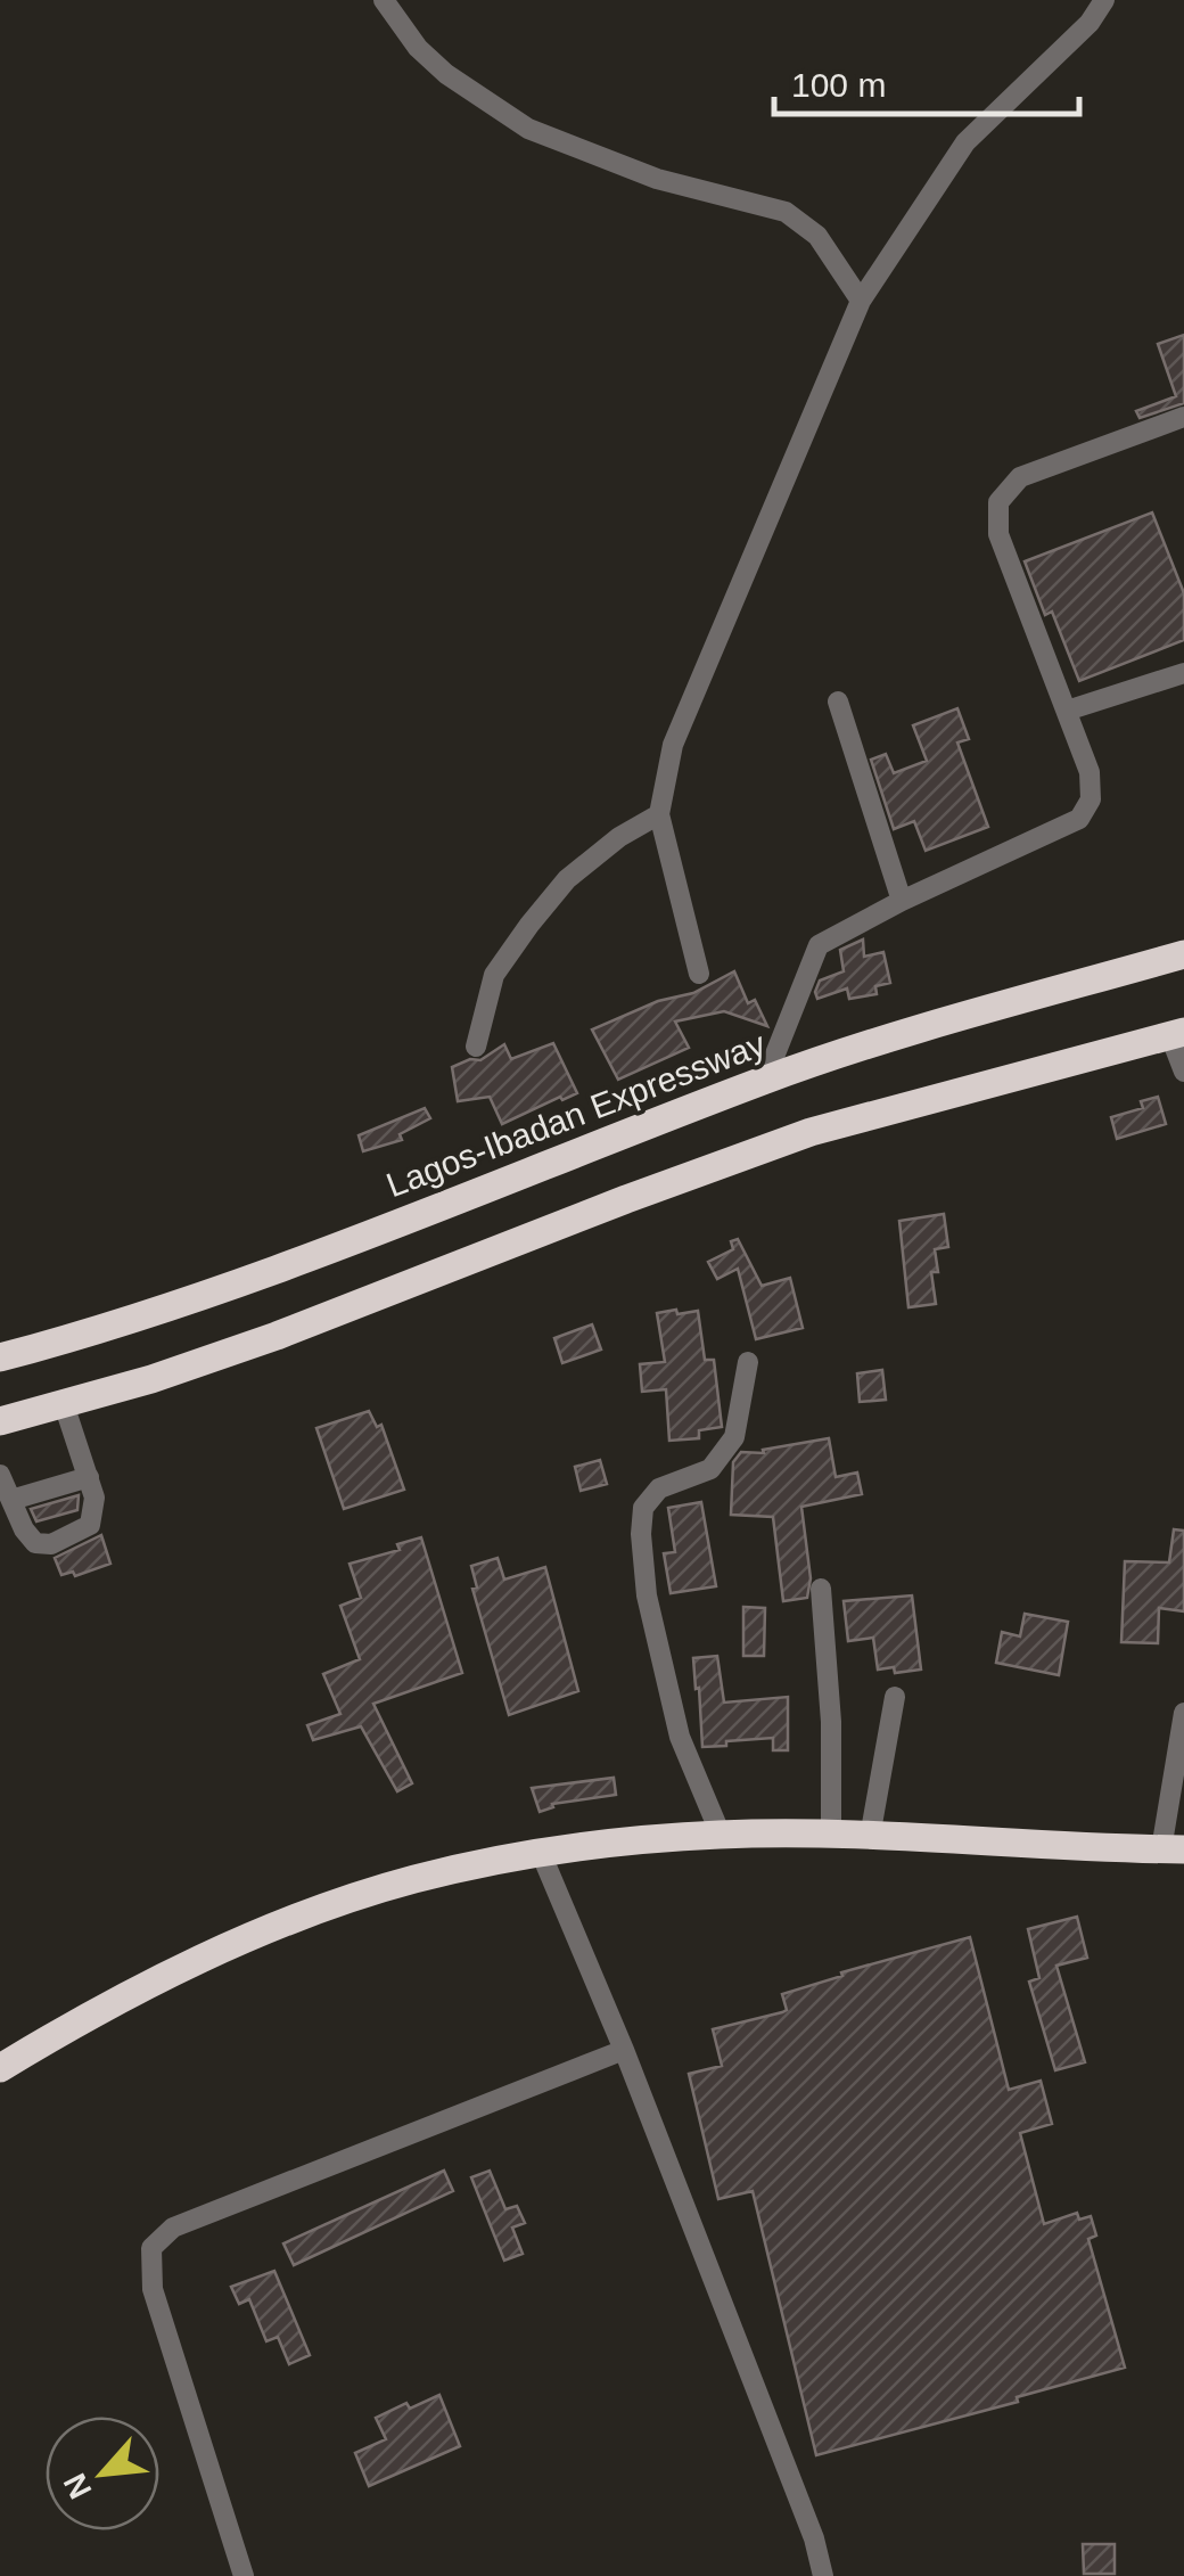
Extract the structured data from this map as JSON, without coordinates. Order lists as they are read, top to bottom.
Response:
{
  "streets": {
    "highway": ["Lagos-Ibadan Expressway"]
  },
  "scale_bar": "100 m",
  "north": "bottom left"
}
